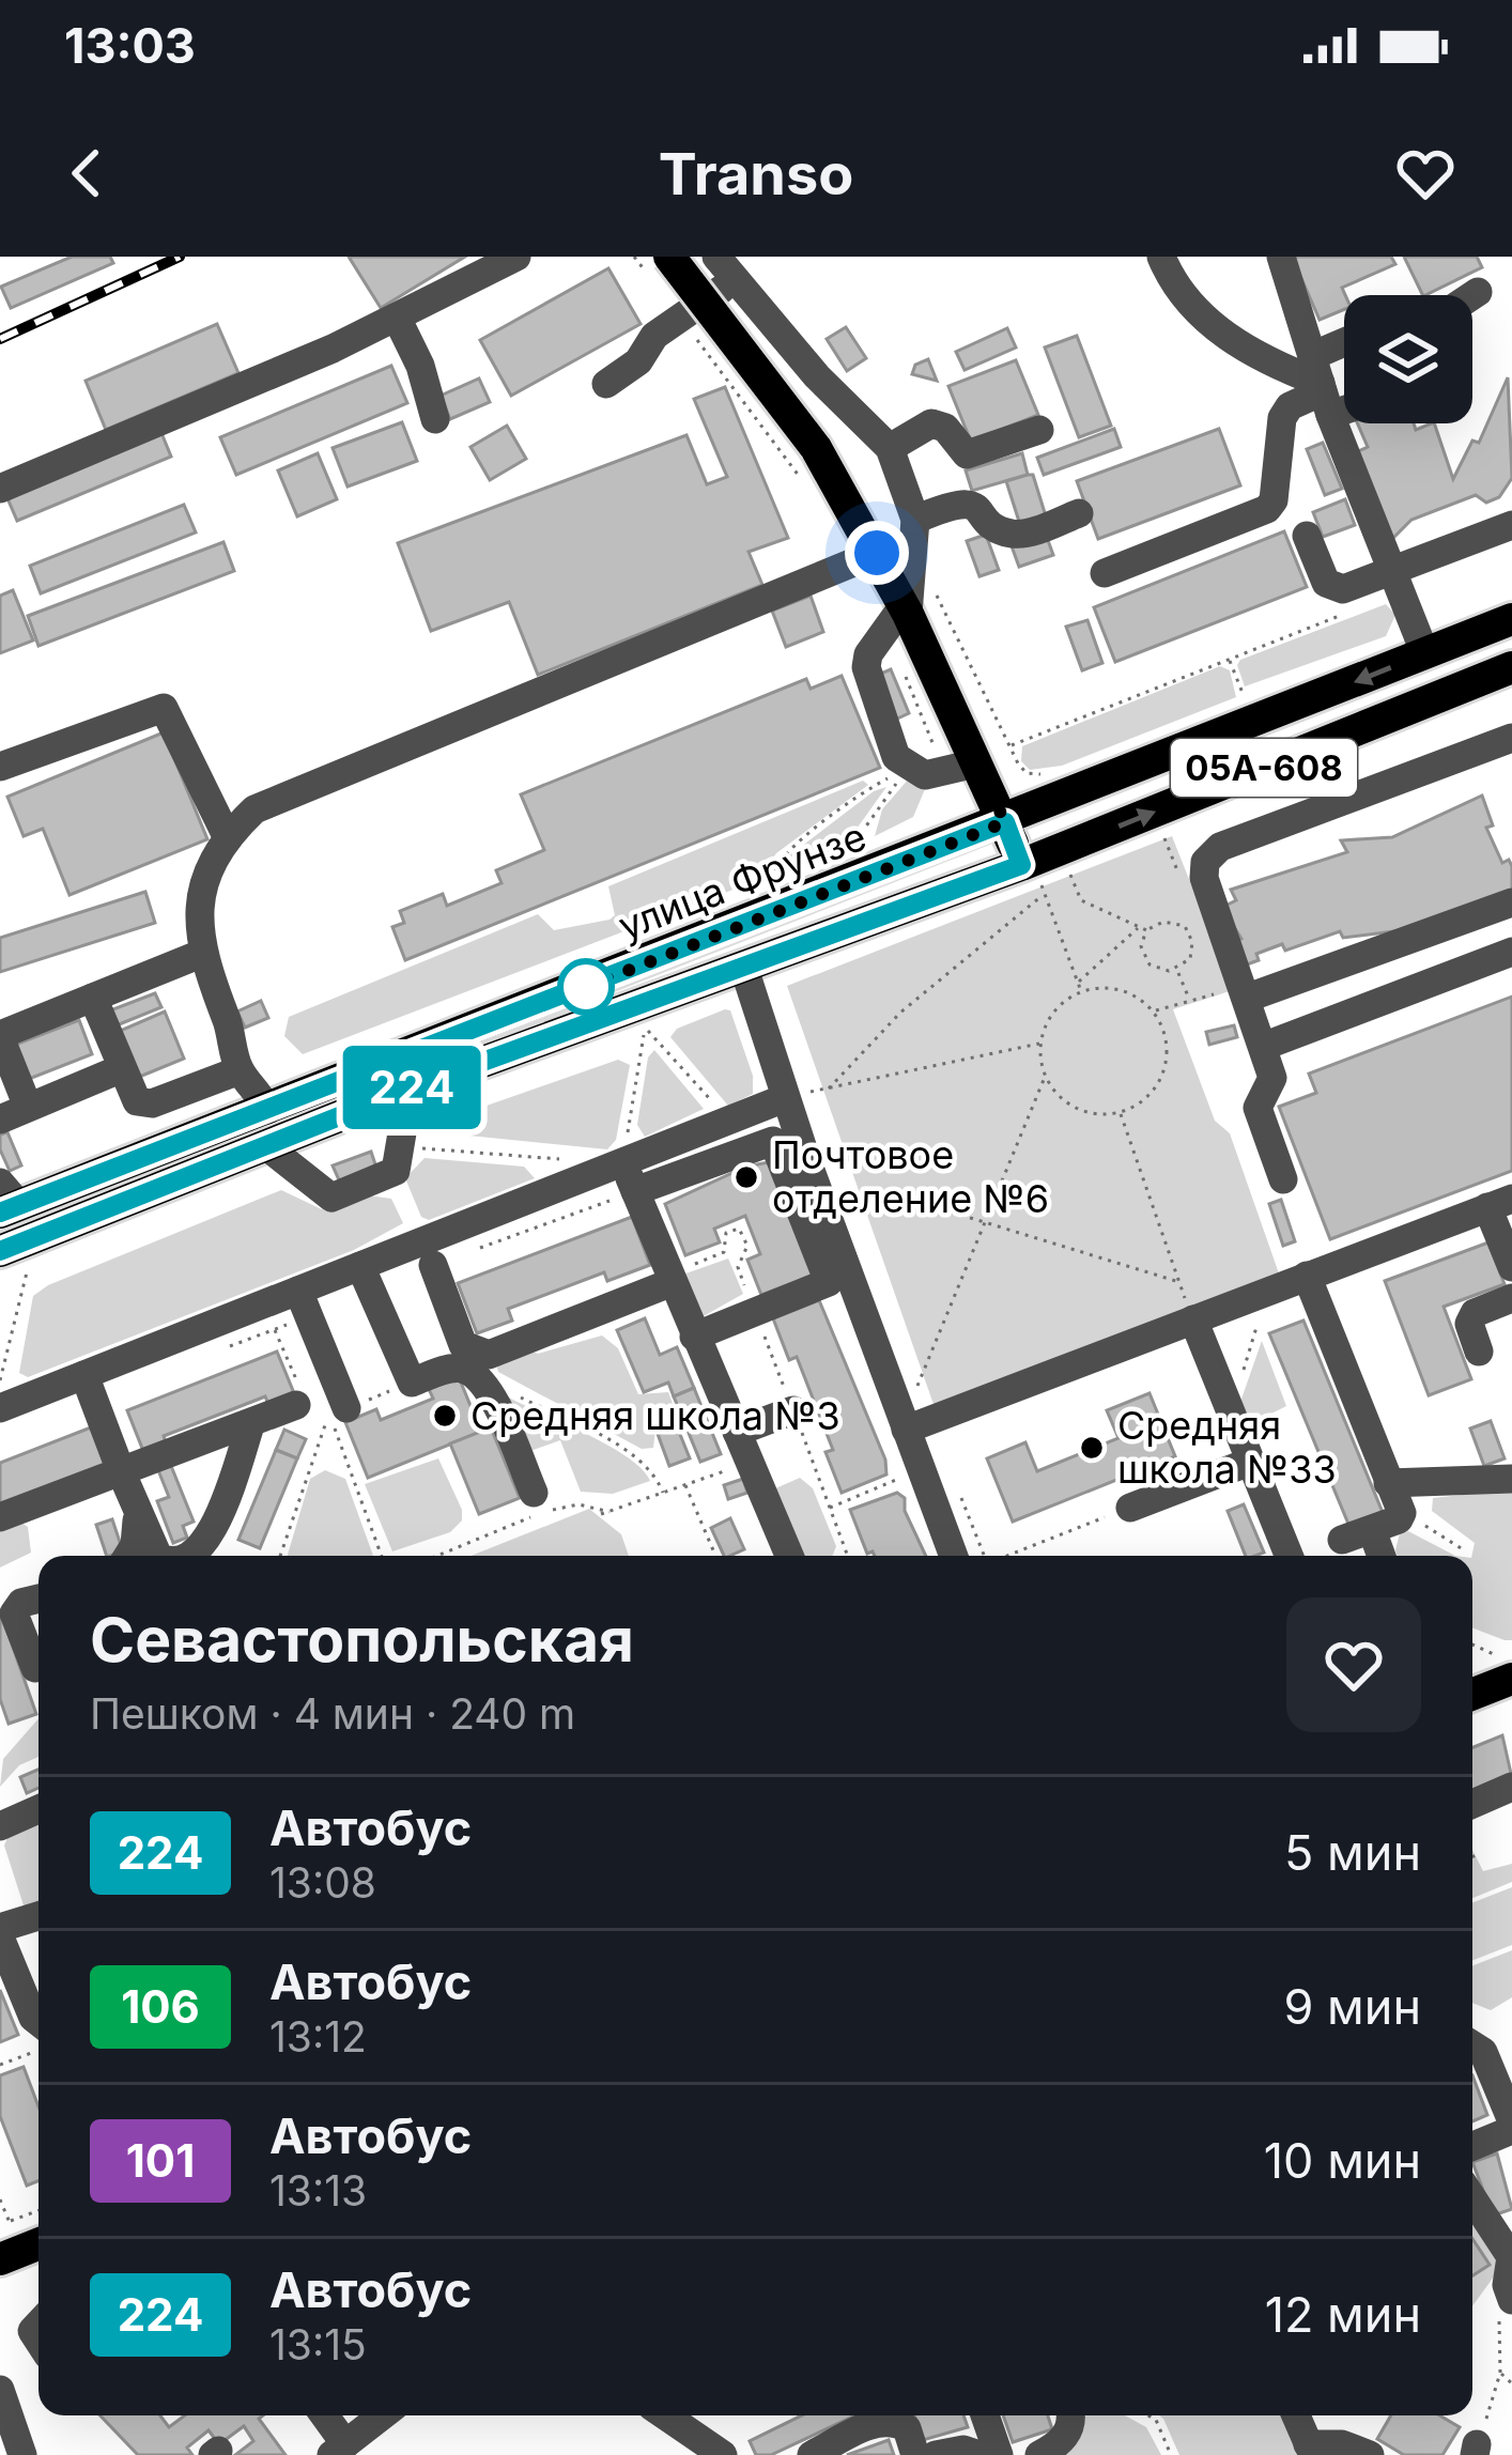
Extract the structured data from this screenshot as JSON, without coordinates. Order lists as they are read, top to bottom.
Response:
{
  "streets": {
    "main road": ["05А-608", "улица Фрунзе"]
  },
  "places": ["Почтовое отделение №6", "Средняя школа №3", "Средняя школа №33"],
  "lines": ["bus line 224"],
  "page": {
    "status": "13:03",
    "header": "Transo",
    "on_map": "224",
    "heading": ["Севастопольская", "Пешком · 4 мин · 240 m"],
    "list": [
      {
        "mark": "224",
        "name": "Автобус",
        "note": "13:08",
        "value": "5 мин"
      },
      {
        "mark": "106",
        "name": "Автобус",
        "note": "13:12",
        "value": "9 мин"
      },
      {
        "mark": "101",
        "name": "Автобус",
        "note": "13:13",
        "value": "10 мин"
      },
      {
        "mark": "224",
        "name": "Автобус",
        "note": "13:15",
        "value": "12 мин"
      }
    ]
  }
}
